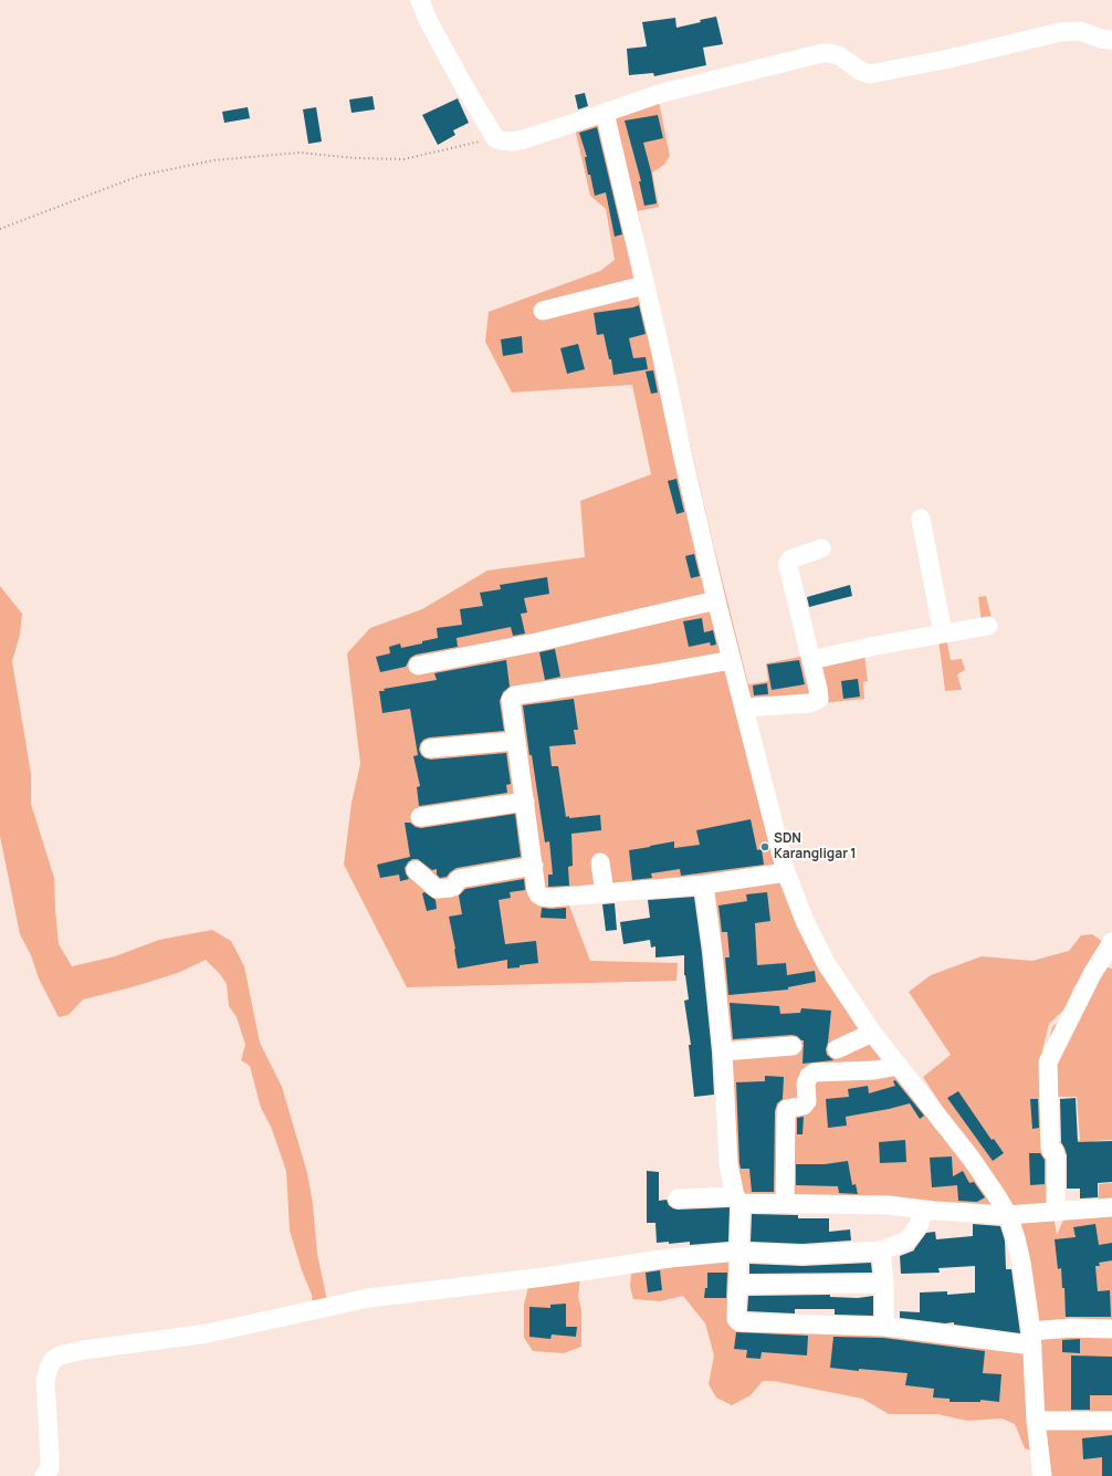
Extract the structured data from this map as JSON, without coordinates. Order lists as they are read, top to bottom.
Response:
{
  "places": ["SDN Karangligar 1"]
}
